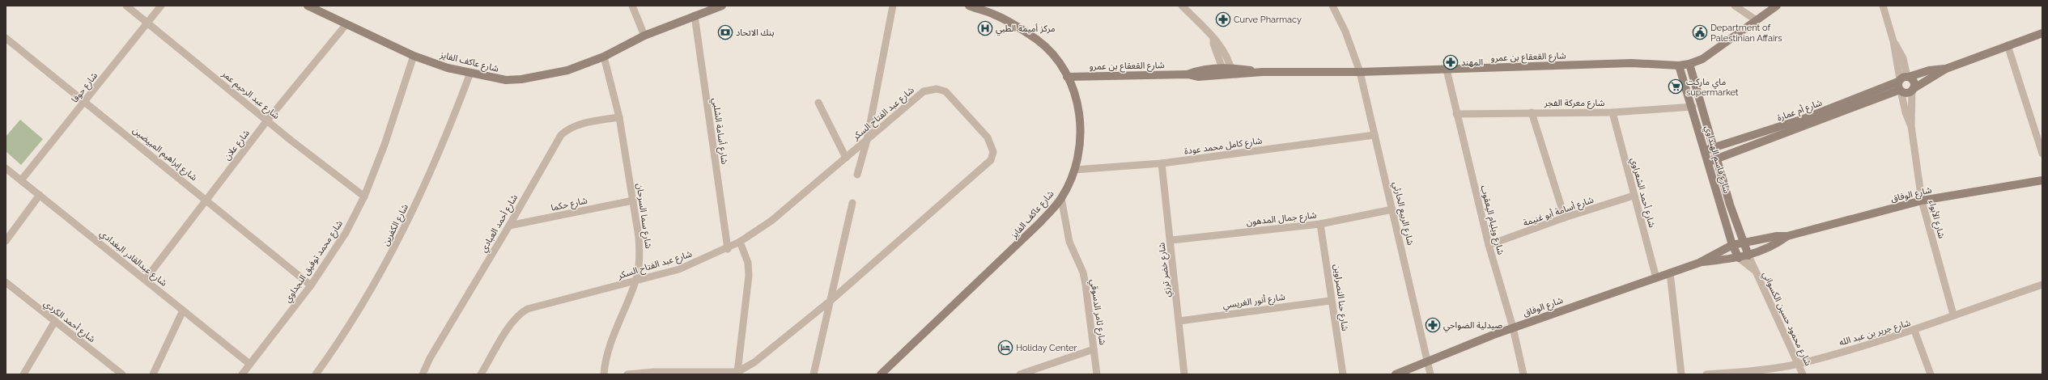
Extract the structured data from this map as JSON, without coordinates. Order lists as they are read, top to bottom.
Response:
{
  "streets": {
    "street": [
      "شارع القعقاع بن عمرو",
      "شارع عاكف الفايز",
      "شارع حوفا",
      "شارع عبد الرحيم عمر",
      "شارع معركة الفجر",
      "شارع أم عمارة",
      "شارع عبد الفتاح السكر",
      "شارع أسامة الشلبي",
      "شارع علان",
      "شارع كامل محمد عودة",
      "شارع إبراهيم المبيضين",
      "شارع قاسم الهنداوي",
      "شارع أحمد الشعراوي",
      "شارع الوفاق",
      "شارع حكما",
      "شارع أسامة أبو غنيمة",
      "شارع الربيع الحارثي",
      "شارع سما السرحان",
      "شارع جمال المدهون",
      "شارع الأبواء",
      "شارع ويليام اليعقوب",
      "شارع أحمد العبادي",
      "شارع الكفرين",
      "شارع عبدالقادر البغدادي",
      "شارع محمد توفيق النجداوي",
      "شارع خضر ترزي",
      "شارع حنا النصراوين",
      "شارع أنور الغريسي",
      "شارع ثامر الدسوقي",
      "شارع محمود حسين الكسواني",
      "شارع أحمد الكردي",
      "شارع جرير بن عبد الله"
    ]
  },
  "crossings": [
    ["شارع القعقاع بن عمرو", "شارع عاكف الفايز"],
    ["شارع القعقاع بن عمرو", "شارع قاسم الهنداوي"],
    ["شارع القعقاع بن عمرو", "شارع الربيع الحارثي"],
    ["شارع القعقاع بن عمرو", "شارع ويليام اليعقوب"],
    ["شارع عاكف الفايز", "شارع أسامة الشلبي"],
    ["شارع عاكف الفايز", "شارع علان"],
    ["شارع عاكف الفايز", "شارع كامل محمد عودة"],
    ["شارع عاكف الفايز", "شارع سما السرحان"],
    ["شارع عاكف الفايز", "شارع الكفرين"],
    ["شارع عاكف الفايز", "شارع محمد توفيق النجداوي"],
    ["شارع عاكف الفايز", "شارع ثامر الدسوقي"],
    ["شارع حوفا", "شارع عبد الرحيم عمر"],
    ["شارع حوفا", "شارع إبراهيم المبيضين"],
    ["شارع حوفا", "شارع عبدالقادر البغدادي"],
    ["شارع عبد الرحيم عمر", "شارع علان"],
    ["شارع عبد الرحيم عمر", "شارع محمد توفيق النجداوي"],
    ["شارع معركة الفجر", "شارع قاسم الهنداوي"],
    ["شارع معركة الفجر", "شارع أحمد الشعراوي"],
    ["شارع معركة الفجر", "شارع ويليام اليعقوب"],
    ["شارع أم عمارة", "شارع قاسم الهنداوي"],
    ["شارع أم عمارة", "شارع الأبواء"],
    ["شارع عبد الفتاح السكر", "شارع أسامة الشلبي"],
    ["شارع عبد الفتاح السكر", "شارع سما السرحان"],
    ["شارع علان", "شارع إبراهيم المبيضين"],
    ["شارع علان", "شارع عبدالقادر البغدادي"],
    ["شارع كامل محمد عودة", "شارع الربيع الحارثي"],
    ["شارع كامل محمد عودة", "شارع خضر ترزي"],
    ["شارع إبراهيم المبيضين", "شارع محمد توفيق النجداوي"],
    ["شارع قاسم الهنداوي", "شارع الوفاق"],
    ["شارع قاسم الهنداوي", "شارع محمود حسين الكسواني"],
    ["شارع أحمد الشعراوي", "شارع الوفاق"],
    ["شارع أحمد الشعراوي", "شارع أسامة أبو غنيمة"],
    ["شارع الوفاق", "شارع الربيع الحارثي"],
    ["شارع الوفاق", "شارع الأبواء"],
    ["شارع الوفاق", "شارع ويليام اليعقوب"],
    ["شارع الوفاق", "شارع محمود حسين الكسواني"],
    ["شارع حكما", "شارع سما السرحان"],
    ["شارع حكما", "شارع أحمد العبادي"],
    ["شارع أسامة أبو غنيمة", "شارع ويليام اليعقوب"],
    ["شارع الربيع الحارثي", "شارع جمال المدهون"],
    ["شارع سما السرحان", "شارع أحمد العبادي"],
    ["شارع جمال المدهون", "شارع خضر ترزي"],
    ["شارع جمال المدهون", "شارع حنا النصراوين"],
    ["شارع الأبواء", "شارع جرير بن عبد الله"],
    ["شارع عبدالقادر البغدادي", "شارع محمد توفيق النجداوي"],
    ["شارع خضر ترزي", "شارع أنور الغريسي"],
    ["شارع حنا النصراوين", "شارع أنور الغريسي"],
    ["شارع محمود حسين الكسواني", "شارع جرير بن عبد الله"]
  ],
  "places": {
    "pharmacy": ["Curve Pharmacy", "المهند", "صيدلية الضواحي"],
    "hospital": ["مركز أميمة الطبي"],
    "bank": ["بنك الاتحاد"],
    "public building": ["Department of Palestinian Affairs"],
    "supermarket": ["ماي ماركت supermarket"],
    "hotel": ["Holiday Center"]
  }
}
